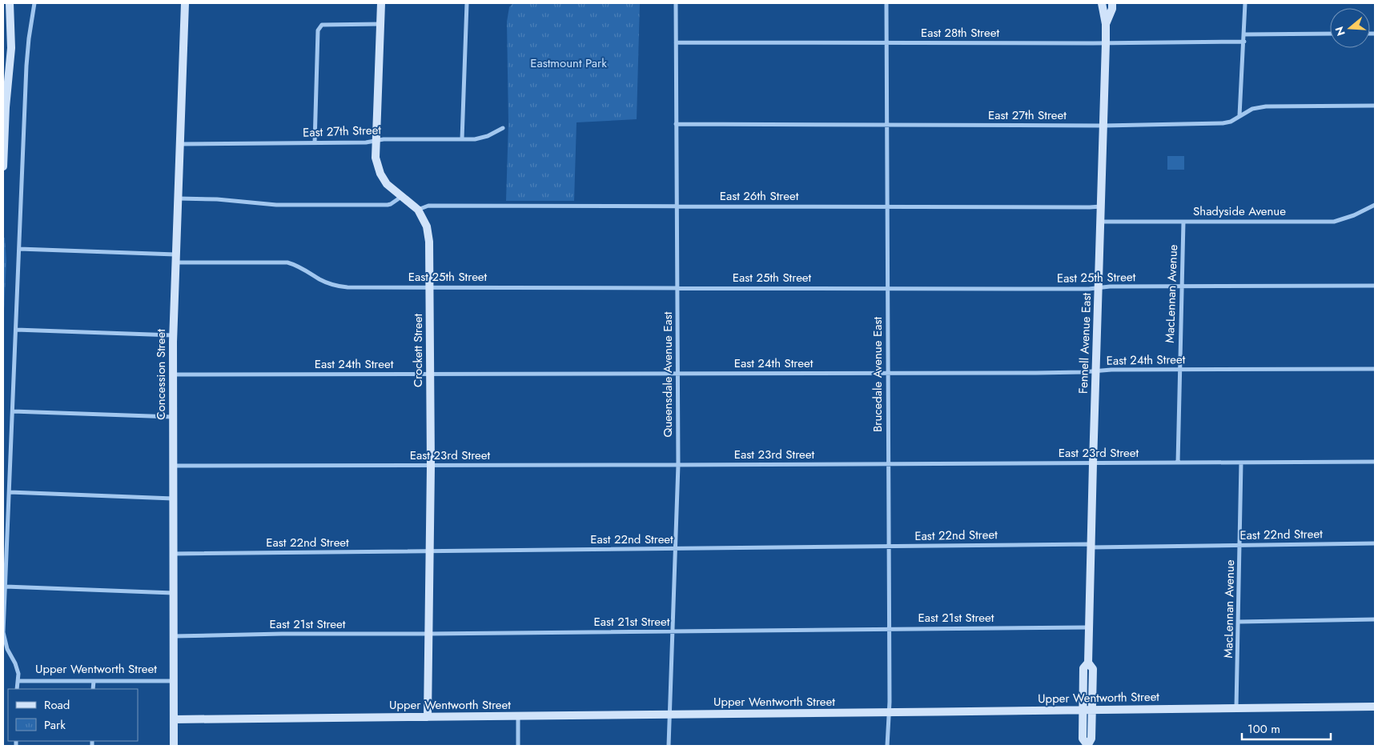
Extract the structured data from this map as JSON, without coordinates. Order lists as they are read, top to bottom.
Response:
{
  "streets": {
    "main road": [
      "Fennell Avenue East",
      "Crockett Street",
      "Concession Street",
      "Upper Wentworth Street"
    ],
    "street": [
      "East 28th Street",
      "East 27th Street",
      "East 26th Street",
      "Shadyside Avenue",
      "East 25th Street",
      "MacLennan Avenue",
      "East 24th Street",
      "Queensdale Avenue East",
      "Brucedale Avenue East",
      "East 23rd Street",
      "East 22nd Street",
      "East 21st Street"
    ]
  },
  "crossings": [
    ["East 28th Street", "Fennell Avenue East"],
    ["East 28th Street", "Queensdale Avenue East"],
    ["East 28th Street", "Brucedale Avenue East"],
    ["East 27th Street", "Fennell Avenue East"],
    ["East 27th Street", "Crockett Street"],
    ["East 27th Street", "Concession Street"],
    ["East 27th Street", "Queensdale Avenue East"],
    ["East 27th Street", "Brucedale Avenue East"],
    ["East 26th Street", "Fennell Avenue East"],
    ["East 26th Street", "Crockett Street"],
    ["East 26th Street", "Queensdale Avenue East"],
    ["East 26th Street", "Brucedale Avenue East"],
    ["Shadyside Avenue", "MacLennan Avenue"],
    ["Shadyside Avenue", "Fennell Avenue East"],
    ["East 25th Street", "MacLennan Avenue"],
    ["East 25th Street", "Fennell Avenue East"],
    ["East 25th Street", "Crockett Street"],
    ["East 25th Street", "Concession Street"],
    ["East 25th Street", "Queensdale Avenue East"],
    ["East 25th Street", "Brucedale Avenue East"],
    ["MacLennan Avenue", "East 24th Street"],
    ["MacLennan Avenue", "East 23rd Street"],
    ["MacLennan Avenue", "East 22nd Street"],
    ["MacLennan Avenue", "Upper Wentworth Street"],
    ["Fennell Avenue East", "East 24th Street"],
    ["Fennell Avenue East", "East 23rd Street"],
    ["Fennell Avenue East", "East 22nd Street"],
    ["Fennell Avenue East", "East 21st Street"],
    ["Fennell Avenue East", "Upper Wentworth Street"],
    ["Crockett Street", "East 24th Street"],
    ["Crockett Street", "East 23rd Street"],
    ["Crockett Street", "East 22nd Street"],
    ["Crockett Street", "East 21st Street"],
    ["Crockett Street", "Upper Wentworth Street"],
    ["East 24th Street", "Concession Street"],
    ["East 24th Street", "Queensdale Avenue East"],
    ["East 24th Street", "Brucedale Avenue East"],
    ["Concession Street", "East 23rd Street"],
    ["Concession Street", "East 22nd Street"],
    ["Concession Street", "East 21st Street"],
    ["Concession Street", "Upper Wentworth Street"],
    ["Queensdale Avenue East", "East 23rd Street"],
    ["Queensdale Avenue East", "East 22nd Street"],
    ["Queensdale Avenue East", "East 21st Street"],
    ["Queensdale Avenue East", "Upper Wentworth Street"],
    ["Brucedale Avenue East", "East 23rd Street"],
    ["Brucedale Avenue East", "East 22nd Street"],
    ["Brucedale Avenue East", "East 21st Street"],
    ["Brucedale Avenue East", "Upper Wentworth Street"]
  ],
  "parks": ["Eastmount Park"],
  "legend": ["Road", "Park"],
  "scale_bar": "100 m",
  "north": "left"
}
